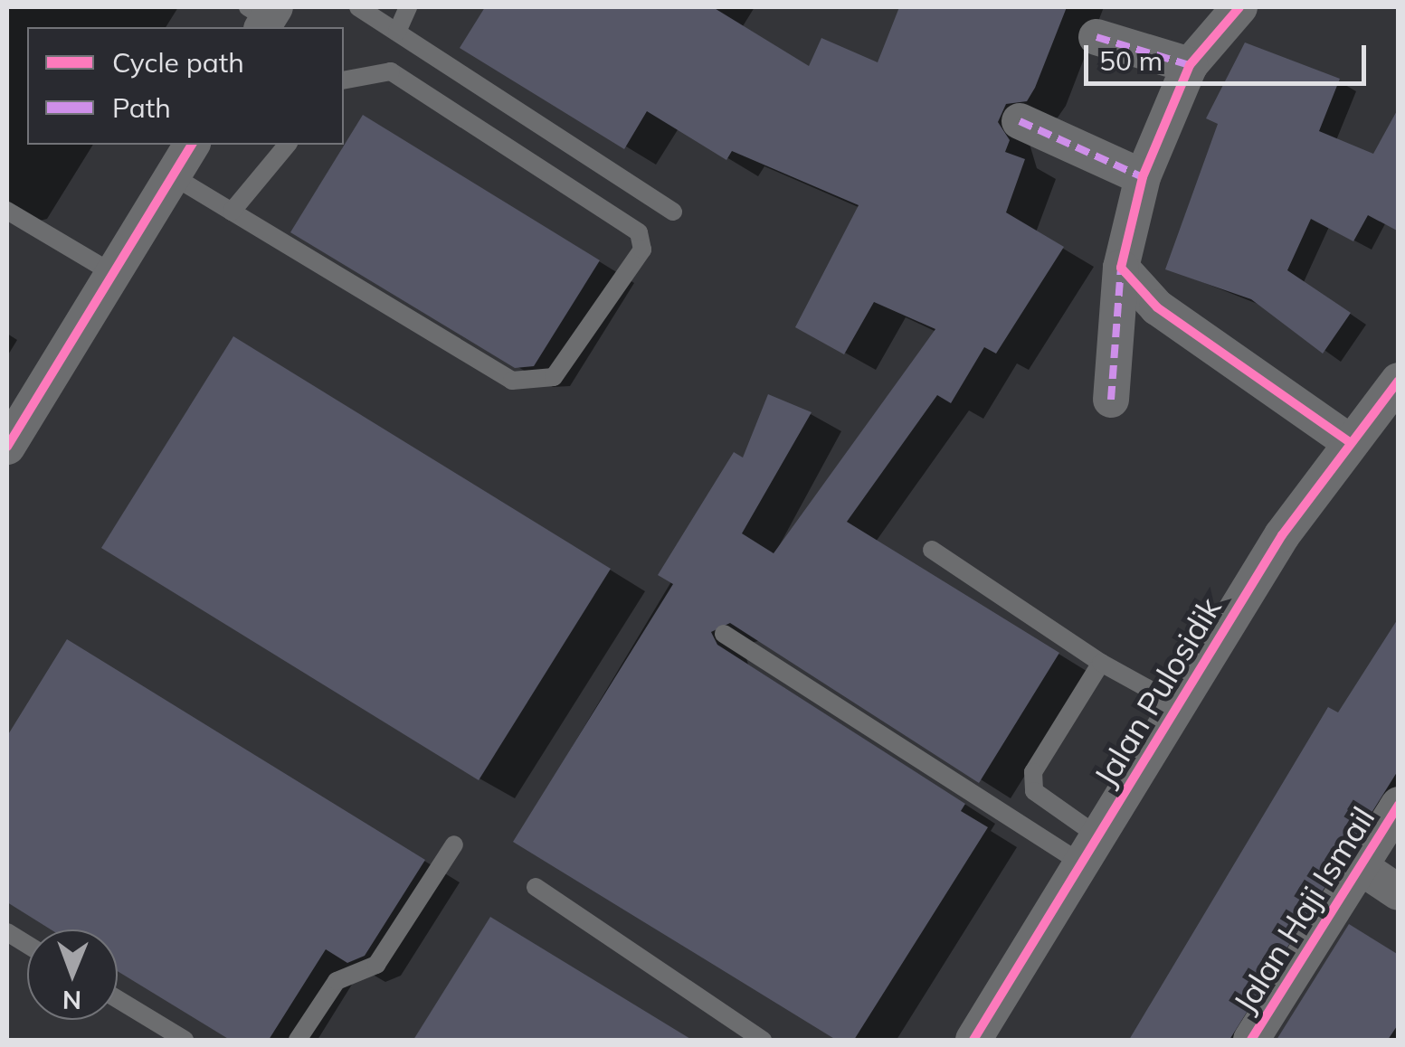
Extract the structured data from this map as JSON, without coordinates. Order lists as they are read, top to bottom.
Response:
{
  "streets": {
    "street": ["Jalan Pulosidik", "Jalan Haji Ismail"]
  },
  "legend": ["Cycle path", "Path"],
  "scale_bar": "50 m",
  "north": "bottom"
}
